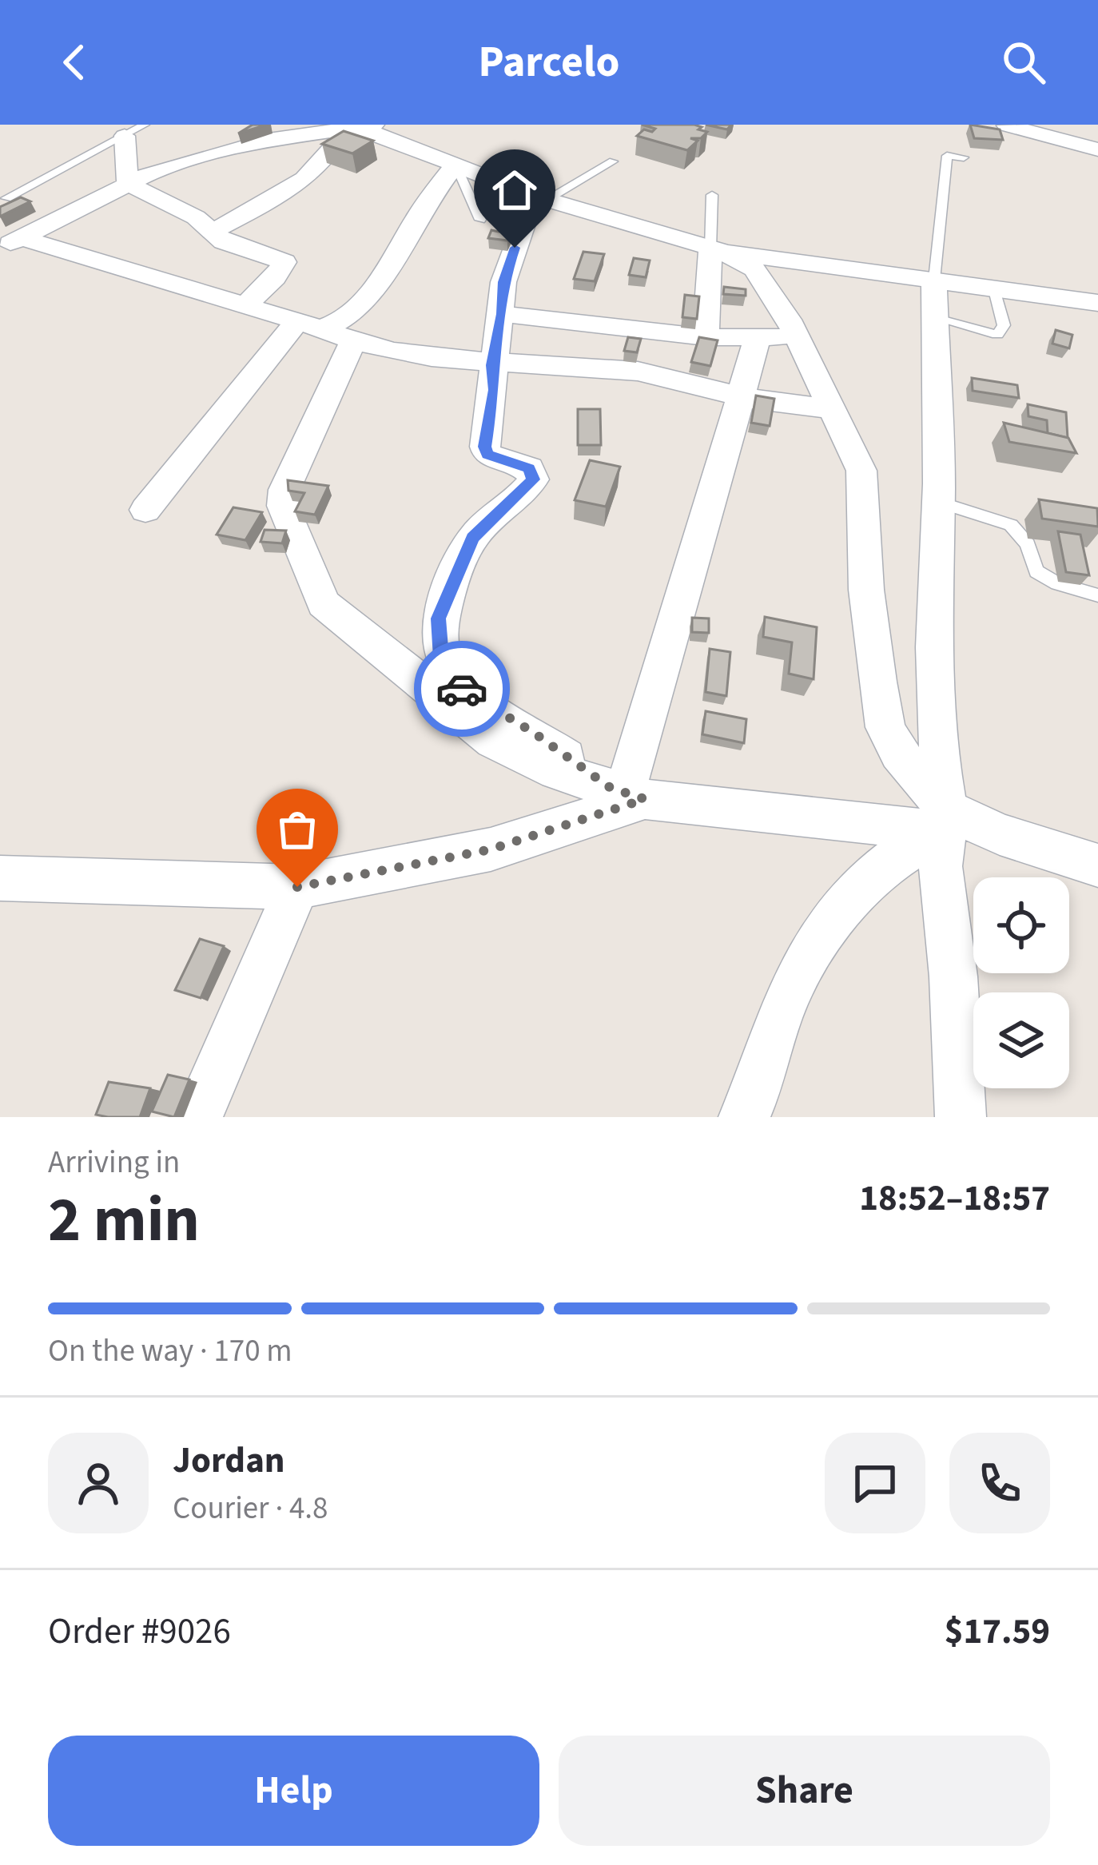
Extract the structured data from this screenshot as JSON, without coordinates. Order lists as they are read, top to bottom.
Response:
{
  "page": {
    "header": "Parcelo",
    "heading": ["2 min", "Arriving in", "18:52–18:57"],
    "panel": [
      "Jordan",
      "Courier · 4.8",
      "Order #9026",
      "$17.59"
    ],
    "bar": "On the way · 170 m",
    "buttons": ["Help", "Share"]
  }
}
